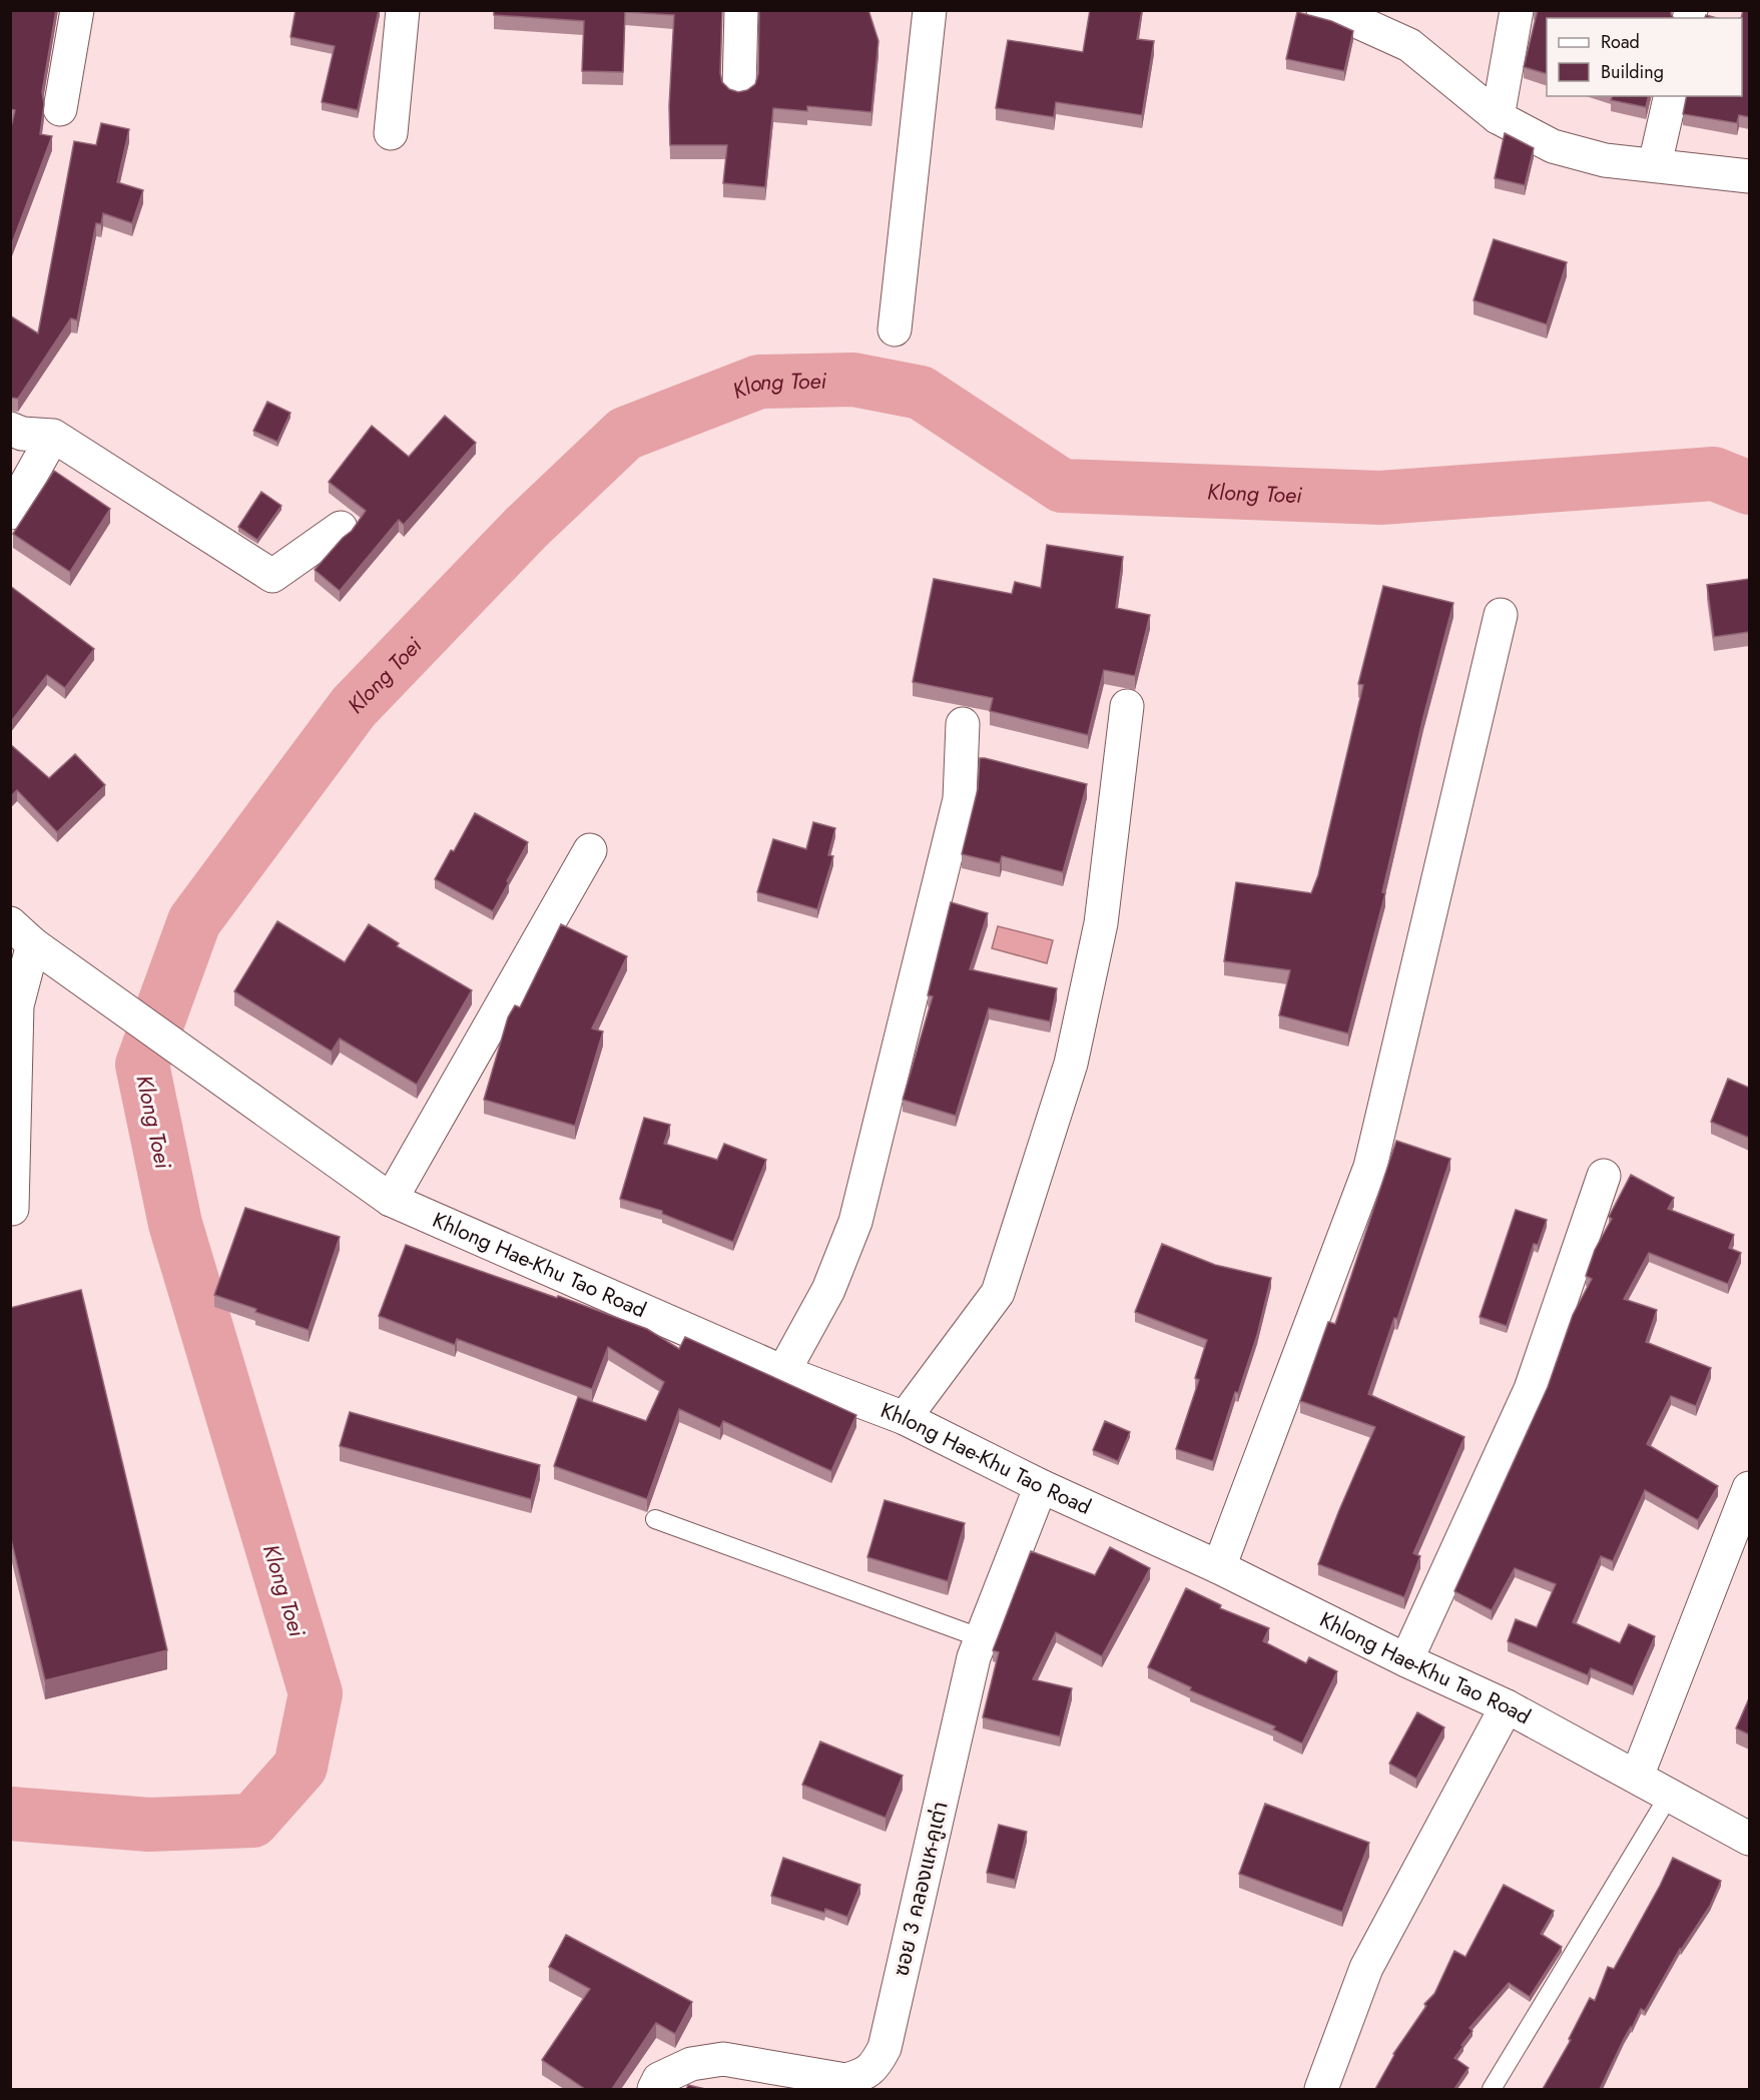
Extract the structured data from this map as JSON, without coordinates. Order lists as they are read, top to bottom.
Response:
{
  "streets": {
    "street": ["Khlong Hae-Khu Tao Road", "ซอย 3 คลองแห-คูเต่า"]
  },
  "crossings": [
    ["Khlong Hae-Khu Tao Road", "ซอย 3 คลองแห-คูเต่า"]
  ],
  "water": ["Klong Toei"],
  "legend": ["Road", "Building"]
}
